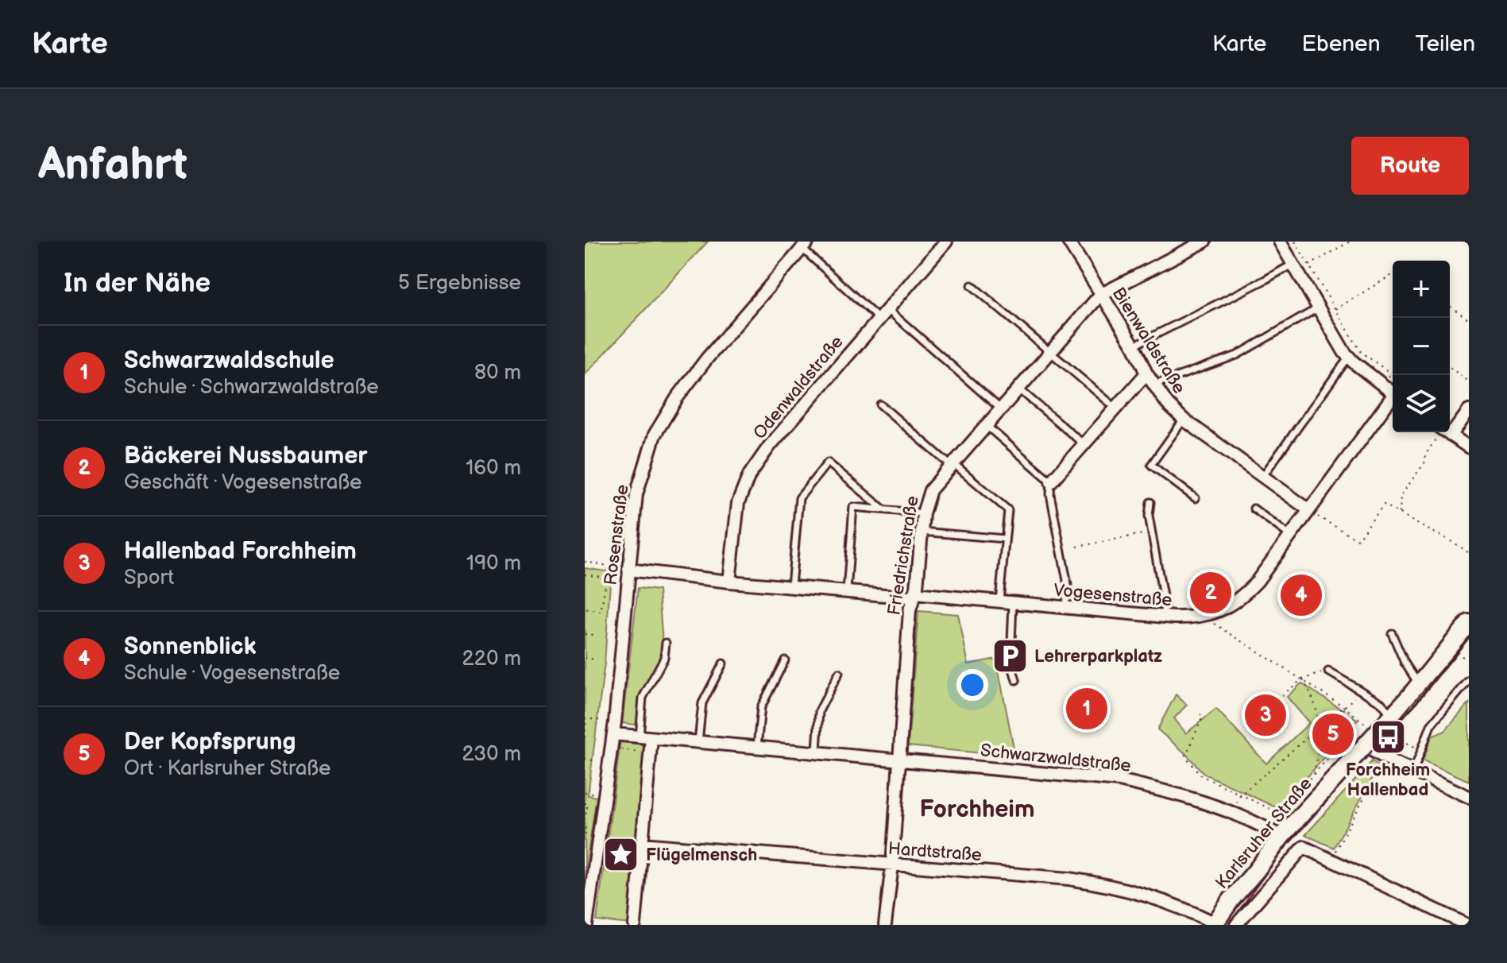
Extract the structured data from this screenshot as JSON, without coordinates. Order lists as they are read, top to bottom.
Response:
{
  "streets": {
    "street": [
      "Bienwaldstraße",
      "Odenwaldstraße",
      "Rosenstraße",
      "Friedrichstraße",
      "Vogesenstraße",
      "Schwarzwaldstraße",
      "Karlsruher Straße",
      "Hardtstraße"
    ]
  },
  "crossings": [
    ["Bienwaldstraße", "Friedrichstraße"],
    ["Bienwaldstraße", "Vogesenstraße"],
    ["Odenwaldstraße", "Vogesenstraße"],
    ["Rosenstraße", "Vogesenstraße"],
    ["Rosenstraße", "Schwarzwaldstraße"],
    ["Friedrichstraße", "Vogesenstraße"],
    ["Friedrichstraße", "Schwarzwaldstraße"],
    ["Friedrichstraße", "Hardtstraße"],
    ["Schwarzwaldstraße", "Karlsruher Straße"],
    ["Karlsruher Straße", "Hardtstraße"]
  ],
  "districts": ["Forchheim"],
  "places": {
    "parking": ["Lehrerparkplatz"],
    "bus stop": ["Forchheim Hallenbad"],
    "place": ["Flügelmensch"]
  },
  "page": {
    "header": "Karte",
    "nav": ["Karte", "Ebenen", "Teilen"],
    "buttons": "Route",
    "title": "Anfahrt",
    "heading": ["In der Nähe", "5 Ergebnisse"],
    "map_buttons": ["+", "−"],
    "list": [
      {
        "mark": "1",
        "name": "Schwarzwaldschule",
        "note": "Schule · Schwarzwaldstraße",
        "value": "80 m"
      },
      {
        "mark": "2",
        "name": "Bäckerei Nussbaumer",
        "note": "Geschäft · Vogesenstraße",
        "value": "160 m"
      },
      {
        "mark": "3",
        "name": "Hallenbad Forchheim",
        "note": "Sport",
        "value": "190 m"
      },
      {
        "mark": "4",
        "name": "Sonnenblick",
        "note": "Schule · Vogesenstraße",
        "value": "220 m"
      },
      {
        "mark": "5",
        "name": "Der Kopfsprung",
        "note": "Ort · Karlsruher Straße",
        "value": "230 m"
      }
    ],
    "pins": [
      "2",
      "4",
      "1",
      "3",
      "5"
    ]
  }
}
